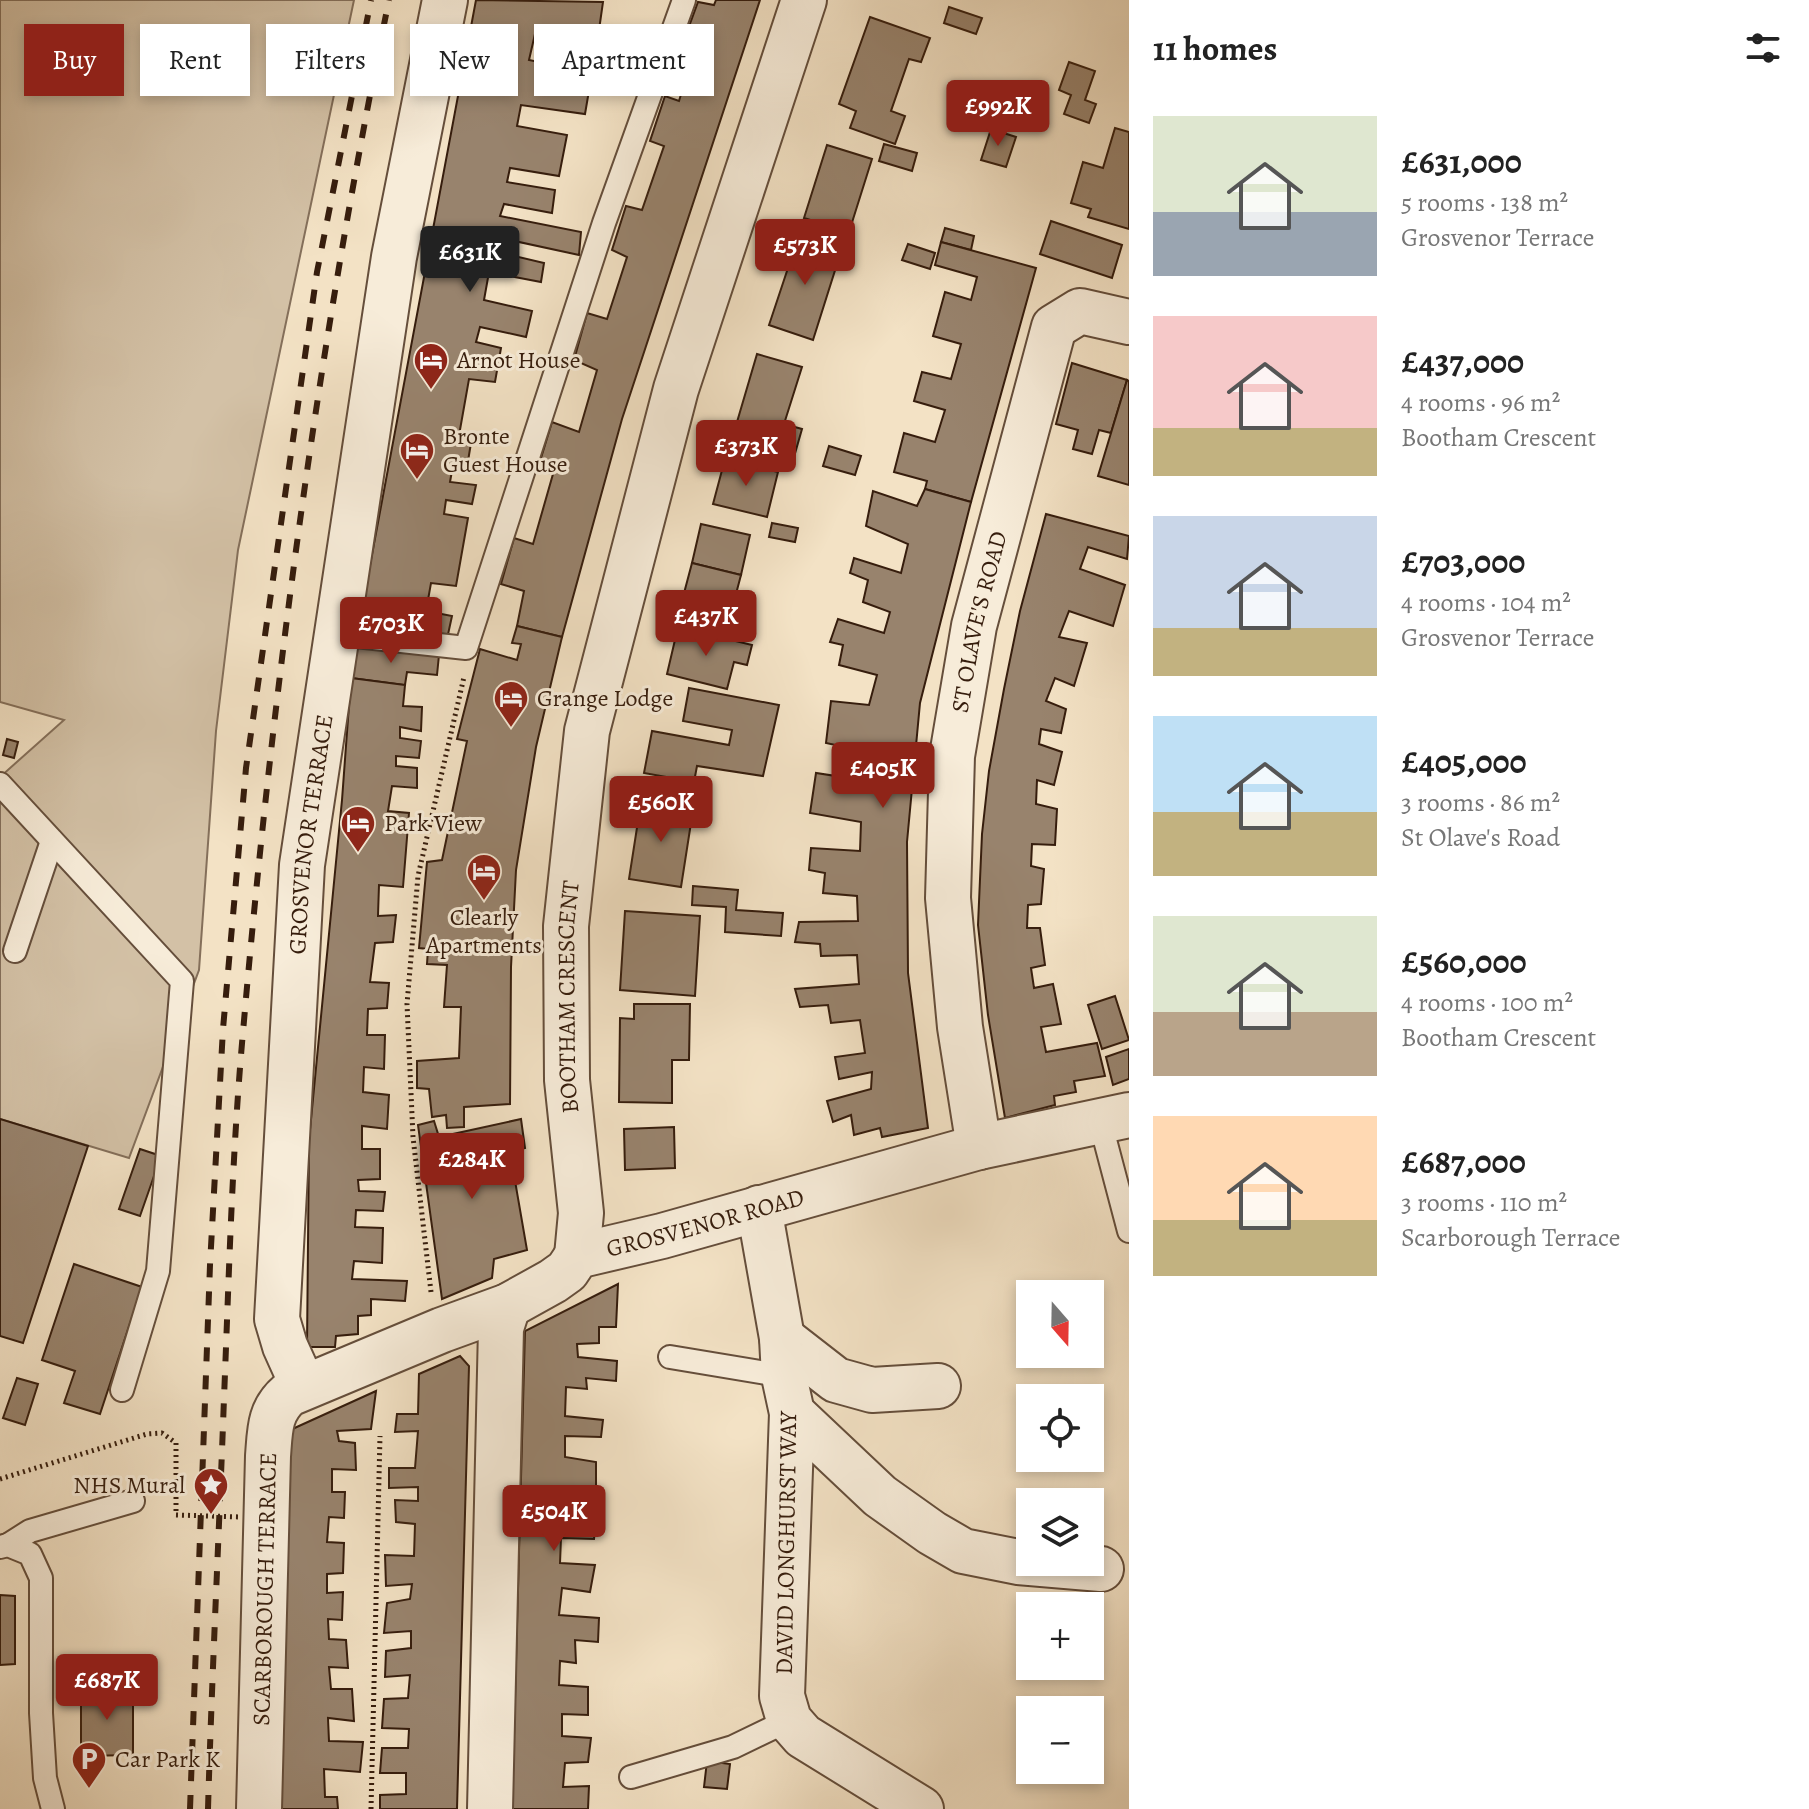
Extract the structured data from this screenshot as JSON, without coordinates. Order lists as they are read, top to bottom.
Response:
{
  "streets": {
    "street": [
      "ST OLAVE'S ROAD",
      "GROSVENOR TERRACE",
      "BOOTHAM CRESCENT",
      "GROSVENOR ROAD",
      "DAVID LONGHURST WAY",
      "SCARBOROUGH TERRACE"
    ]
  },
  "crossings": [
    ["ST OLAVE'S ROAD", "GROSVENOR ROAD"],
    ["GROSVENOR TERRACE", "GROSVENOR ROAD"],
    ["GROSVENOR TERRACE", "SCARBOROUGH TERRACE"],
    ["BOOTHAM CRESCENT", "GROSVENOR ROAD"],
    ["GROSVENOR ROAD", "DAVID LONGHURST WAY"],
    ["GROSVENOR ROAD", "SCARBOROUGH TERRACE"]
  ],
  "places": {
    "hotel": [
      "Arnot House",
      "Bronte Guest House",
      "Grange Lodge",
      "Park View",
      "Clearly Apartments"
    ],
    "place": ["NHS Mural"],
    "parking": ["Car Park K"]
  },
  "north": "bottom",
  "page": {
    "heading": "11 homes",
    "chip": [
      "Buy",
      "Rent",
      "Filters",
      "New",
      "Apartment"
    ],
    "price": [
      "£992K",
      "£573K",
      "£631K",
      "£373K",
      "£437K",
      "£703K",
      "£405K",
      "£560K",
      "£284K",
      "£504K",
      "£687K"
    ],
    "list": [
      {
        "name": "£631,000",
        "note": "5 rooms · 138 m² · Grosvenor Terrace"
      },
      {
        "name": "£437,000",
        "note": "4 rooms · 96 m² · Bootham Crescent"
      },
      {
        "name": "£703,000",
        "note": "4 rooms · 104 m² · Grosvenor Terrace"
      },
      {
        "name": "£405,000",
        "note": "3 rooms · 86 m² · St Olave's Road"
      },
      {
        "name": "£560,000",
        "note": "4 rooms · 100 m² · Bootham Crescent"
      },
      {
        "name": "£687,000",
        "note": "3 rooms · 110 m² · Scarborough Terrace"
      }
    ],
    "map_buttons": ["+", "−"]
  }
}
